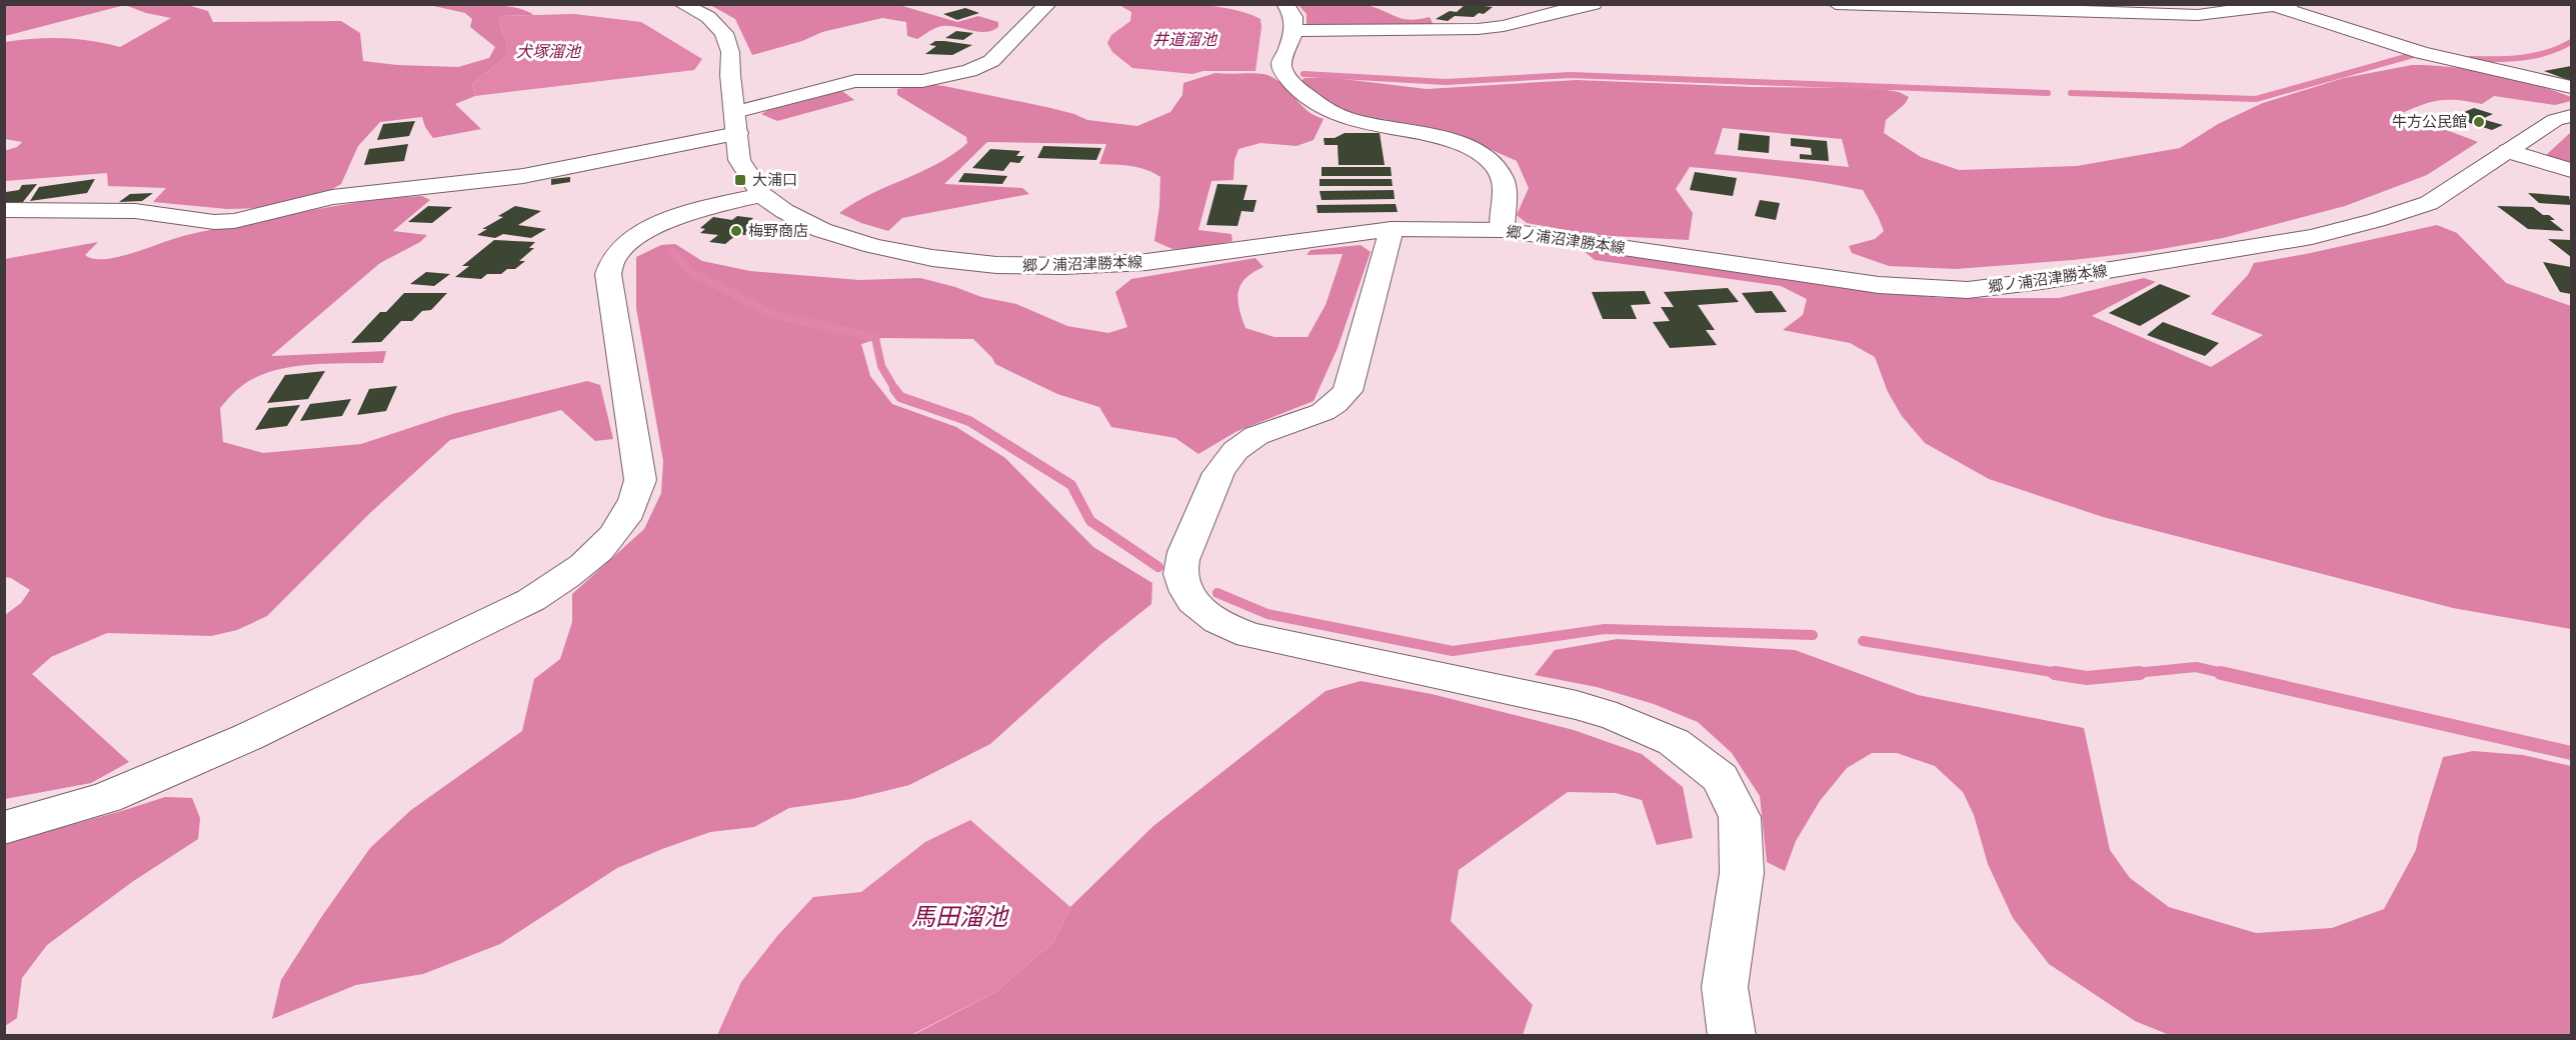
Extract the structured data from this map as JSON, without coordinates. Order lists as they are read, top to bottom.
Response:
{
  "streets": {
    "street": ["郷ノ浦沼津勝本線"]
  },
  "water": ["井道溜池", "犬塚溜池", "馬田溜池"],
  "places": {
    "other": ["牛方公民館", "梅野商店"],
    "transit": ["大浦口"]
  }
}
